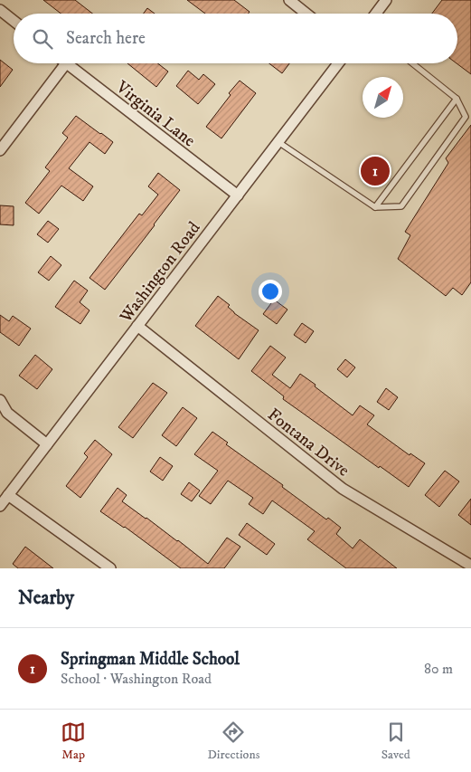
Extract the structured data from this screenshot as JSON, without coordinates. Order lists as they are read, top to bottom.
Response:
{
  "streets": {
    "street": ["Virginia Lane", "Washington Road", "Fontana Drive"]
  },
  "crossings": [
    ["Virginia Lane", "Washington Road"],
    ["Washington Road", "Fontana Drive"]
  ],
  "north": "top right",
  "page": {
    "search": "Search here",
    "pins": "1",
    "heading": "Nearby",
    "list": [
      {
        "mark": "1",
        "name": "Springman Middle School",
        "note": "School · Washington Road",
        "value": "80 m"
      }
    ],
    "nav": ["Map", "Directions", "Saved"]
  }
}
